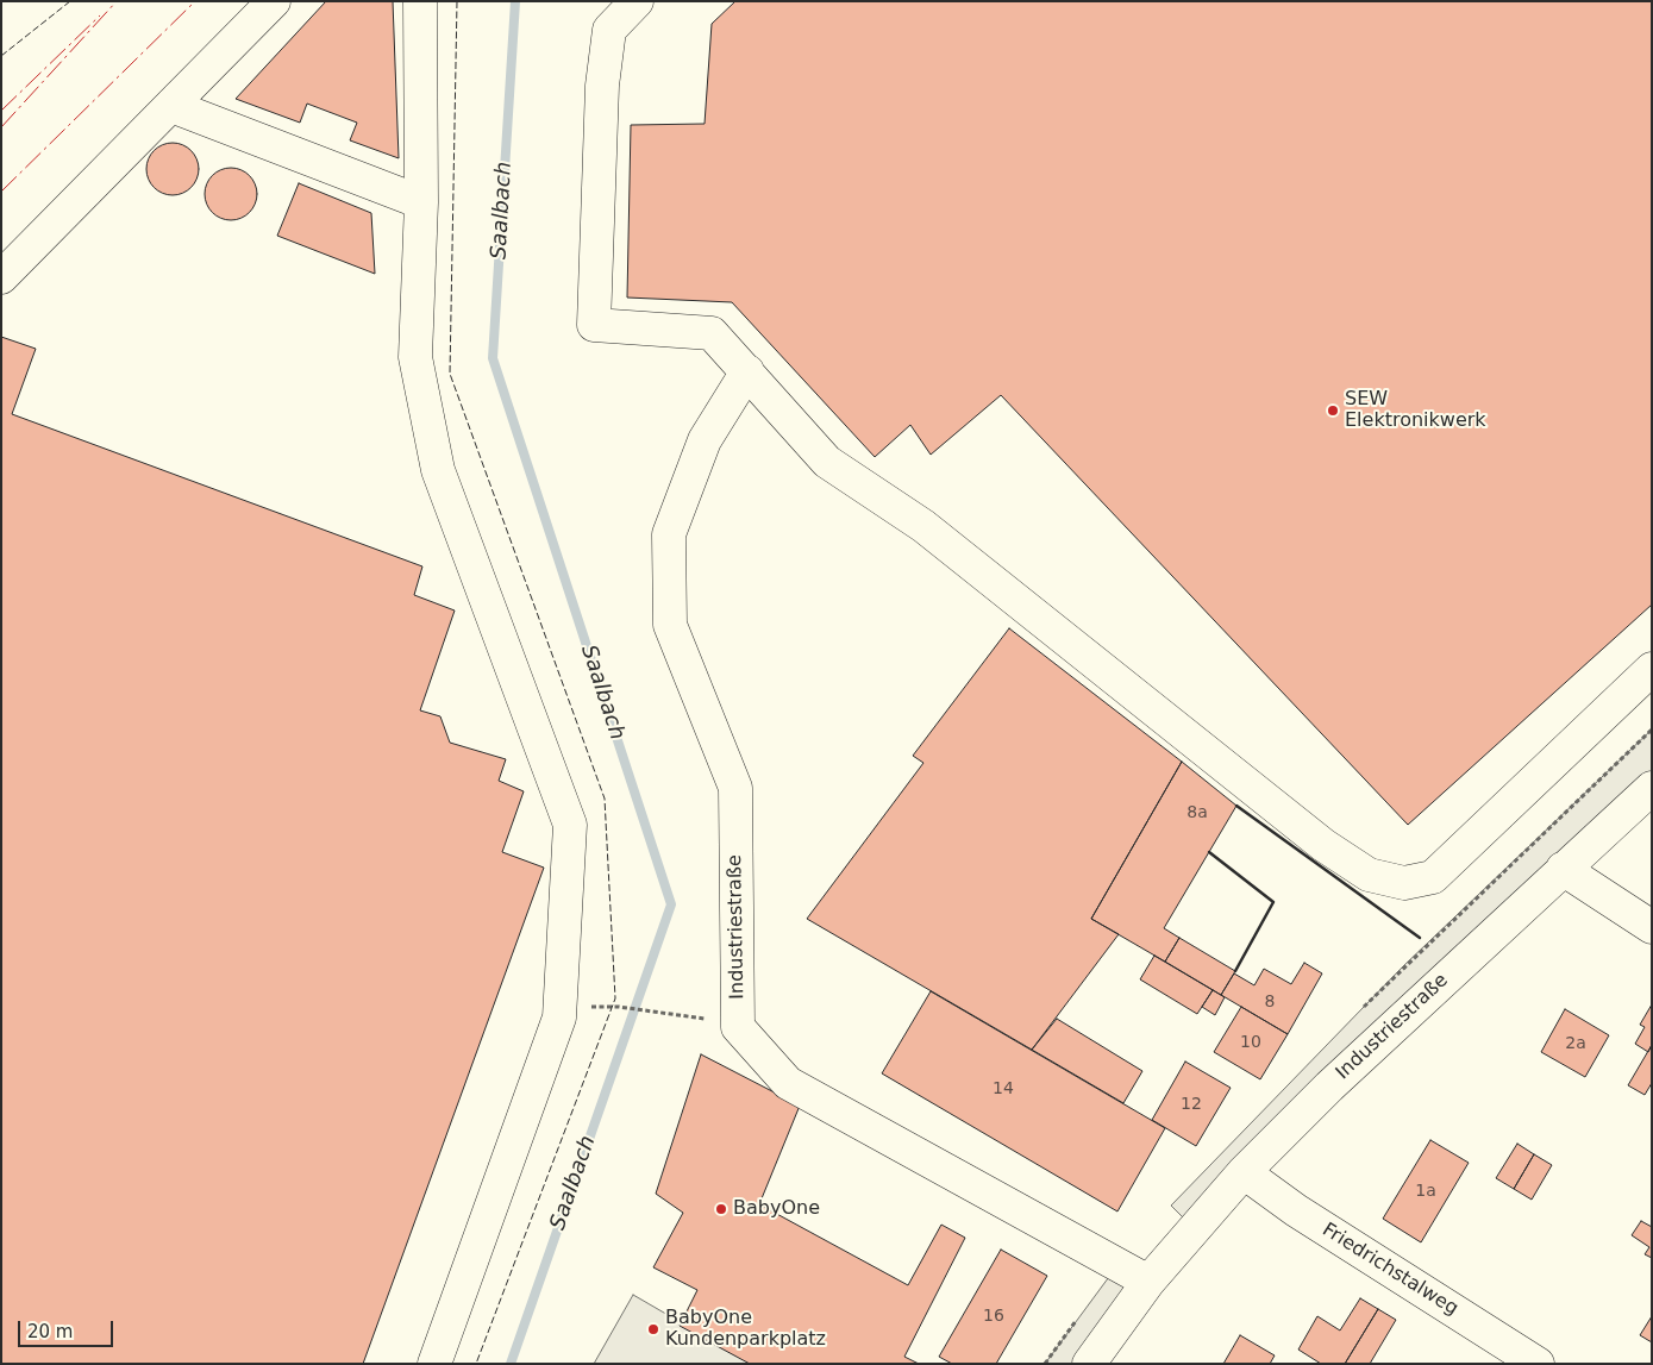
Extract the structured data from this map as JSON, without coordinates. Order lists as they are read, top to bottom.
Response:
{
  "streets": {
    "street": ["Industriestraße", "Friedrichstalweg"]
  },
  "crossings": [
    ["Industriestraße", "Friedrichstalweg"]
  ],
  "water": ["Saalbach"],
  "places": ["SEW Elektronikwerk", "BabyOne", "BabyOne Kundenparkplatz"],
  "house_numbers": [
    "8a",
    "8",
    "10",
    "2a",
    "14",
    "12",
    "1a",
    "16"
  ],
  "scale_bar": "20 m"
}
